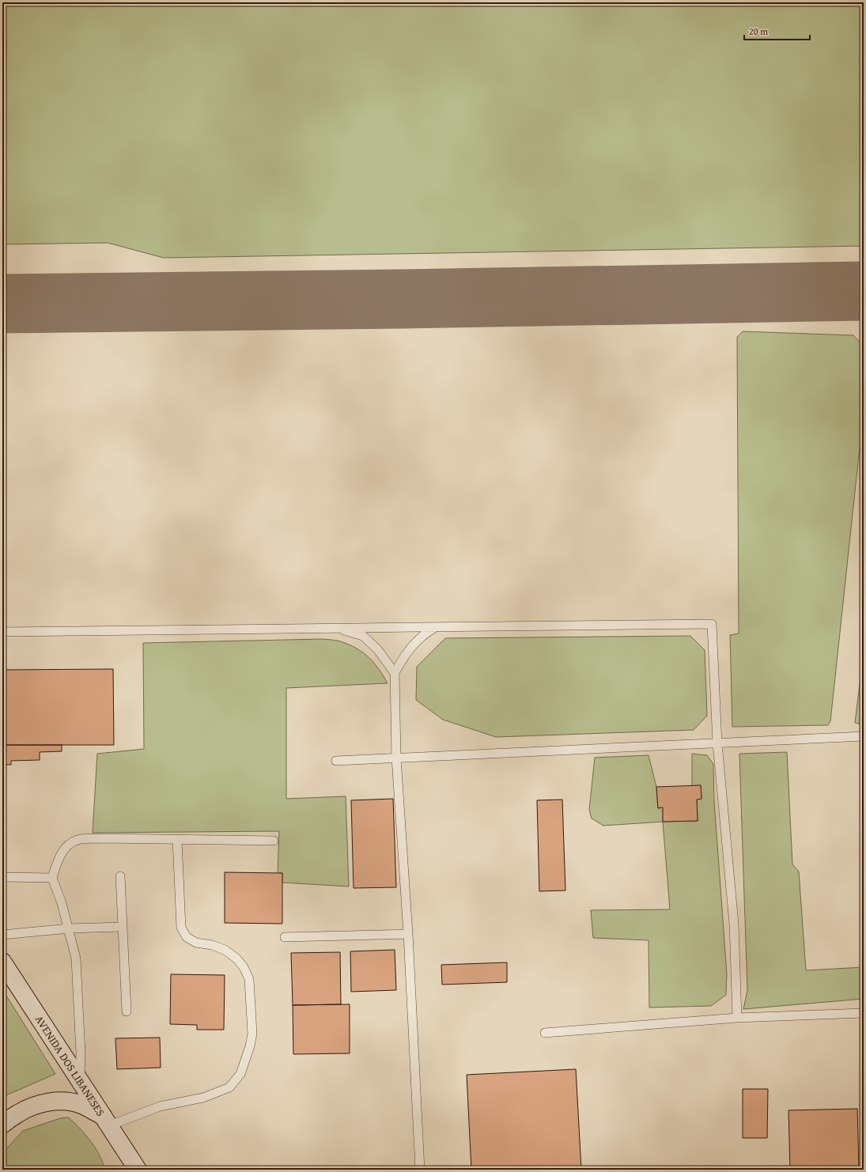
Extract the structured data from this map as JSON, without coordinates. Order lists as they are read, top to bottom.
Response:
{
  "streets": {
    "main road": ["AVENIDA DOS LIBANESES"]
  },
  "scale_bar": "20 m"
}
